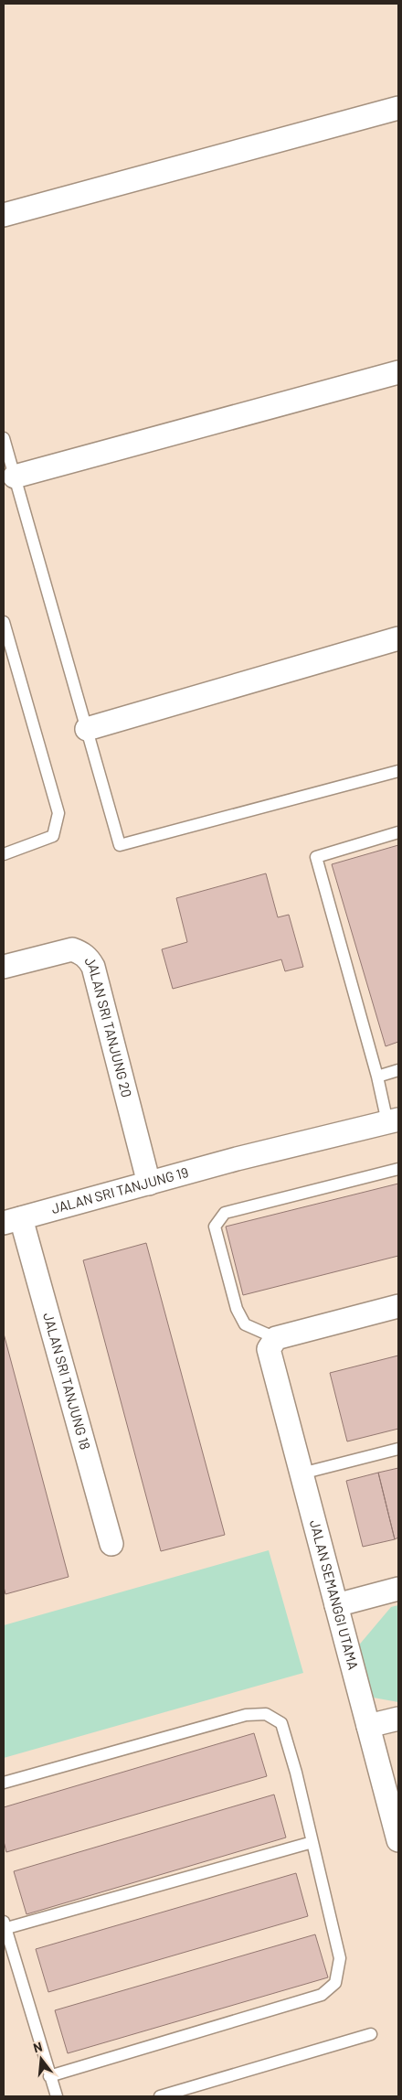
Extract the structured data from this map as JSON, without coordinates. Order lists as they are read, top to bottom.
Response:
{
  "streets": {
    "street": [
      "JALAN SRI TANJUNG 20",
      "JALAN SRI TANJUNG 19",
      "JALAN SRI TANJUNG 18",
      "JALAN SEMANGGI UTAMA"
    ]
  },
  "crossings": [
    ["JALAN SRI TANJUNG 20", "JALAN SRI TANJUNG 19"],
    ["JALAN SRI TANJUNG 19", "JALAN SRI TANJUNG 18"]
  ],
  "north": "top"
}
